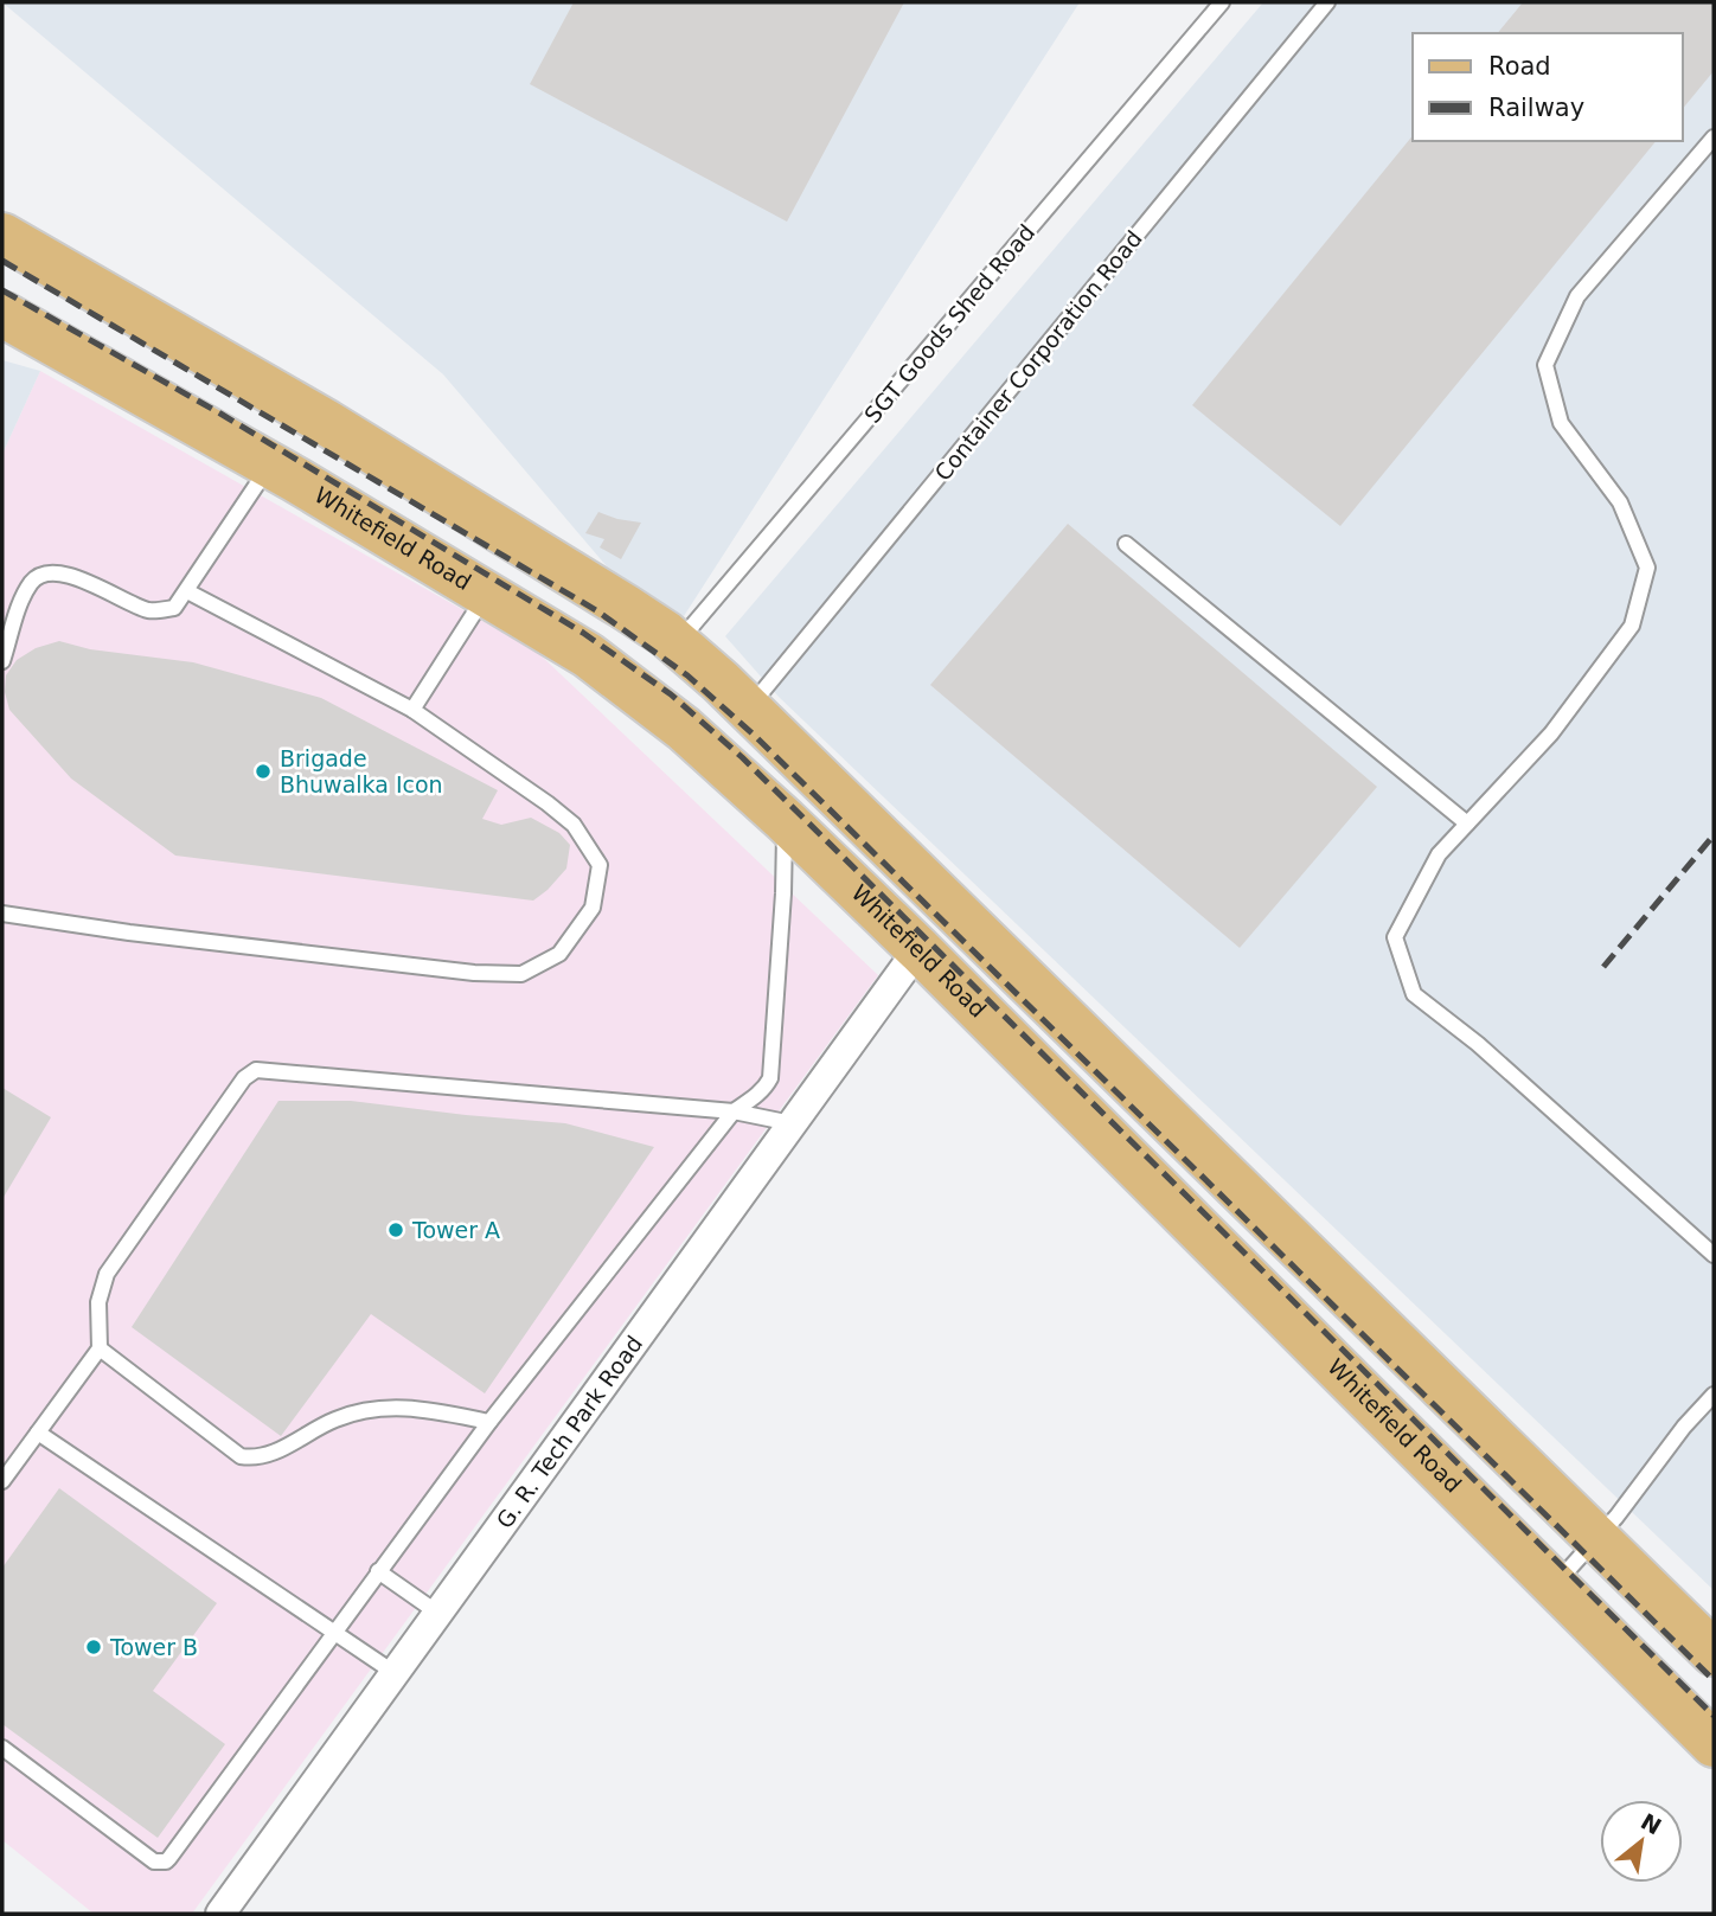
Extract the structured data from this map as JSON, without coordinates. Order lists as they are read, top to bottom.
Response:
{
  "streets": {
    "main road": ["Whitefield Road"],
    "street": ["G. R. Tech Park Road"],
    "lane": ["SGT Goods Shed Road", "Container Corporation Road"]
  },
  "crossings": [
    ["Whitefield Road", "G. R. Tech Park Road"]
  ],
  "places": ["Brigade Bhuwalka Icon", "Tower A", "Tower B"],
  "legend": ["Road", "Railway"],
  "north": "top right"
}
